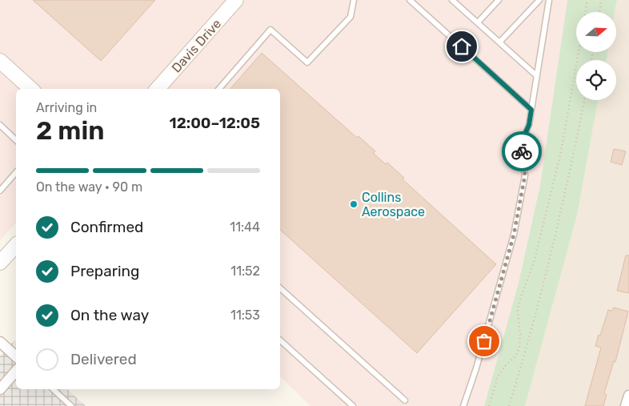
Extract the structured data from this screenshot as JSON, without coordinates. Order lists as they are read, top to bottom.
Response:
{
  "streets": {
    "street": ["Davis Drive"]
  },
  "places": ["Collins Aerospace"],
  "north": "right",
  "page": {
    "heading": ["2 min", "Arriving in", "12:00–12:05"],
    "bar": "On the way · 90 m",
    "list": [
      ["Confirmed", "11:44"],
      ["Preparing", "11:52"],
      ["On the way", "11:53"],
      "Delivered"
    ]
  }
}
